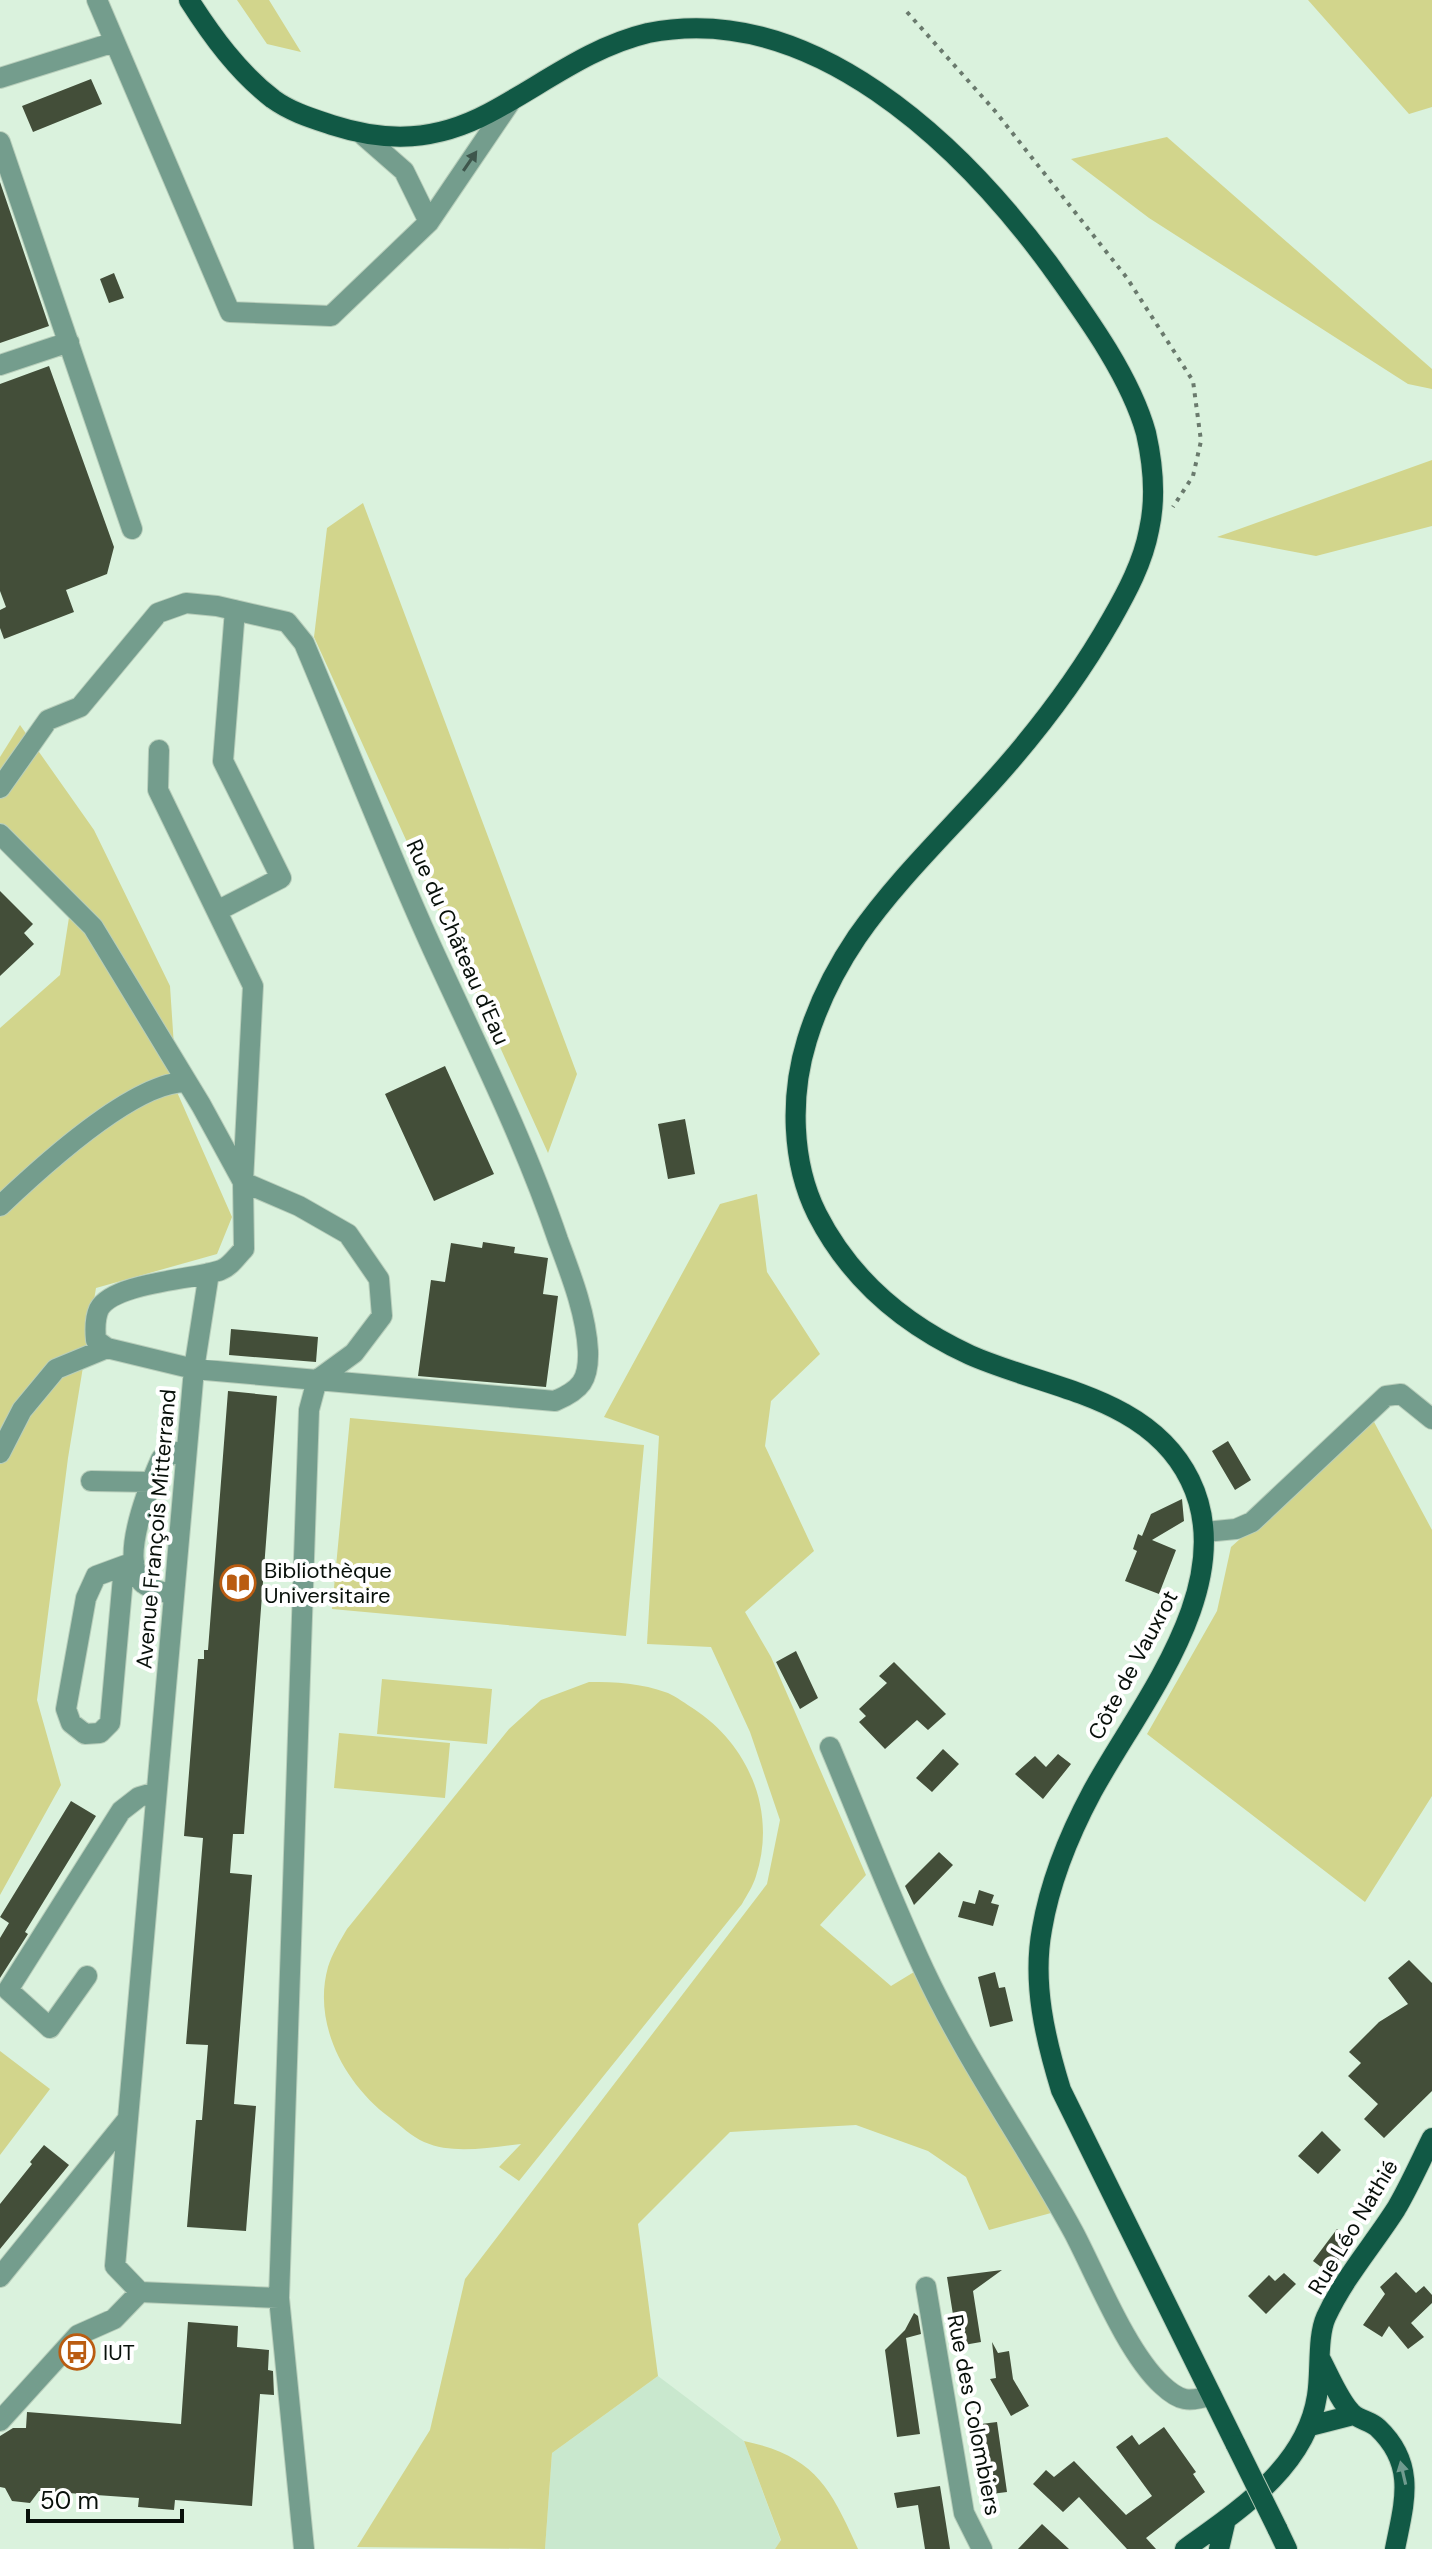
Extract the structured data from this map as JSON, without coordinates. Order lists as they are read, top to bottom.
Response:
{
  "streets": {
    "main road": ["Côte de Vauxrot", "Rue Léo Nathié"],
    "street": ["Rue du Château d'Eau", "Avenue François Mitterrand", "Rue des Colombiers"]
  },
  "crossings": [
    ["Rue du Château d'Eau", "Avenue François Mitterrand"]
  ],
  "places": {
    "library": ["Bibliothèque Universitaire"],
    "bus stop": ["IUT"]
  },
  "scale_bar": "50 m"
}
